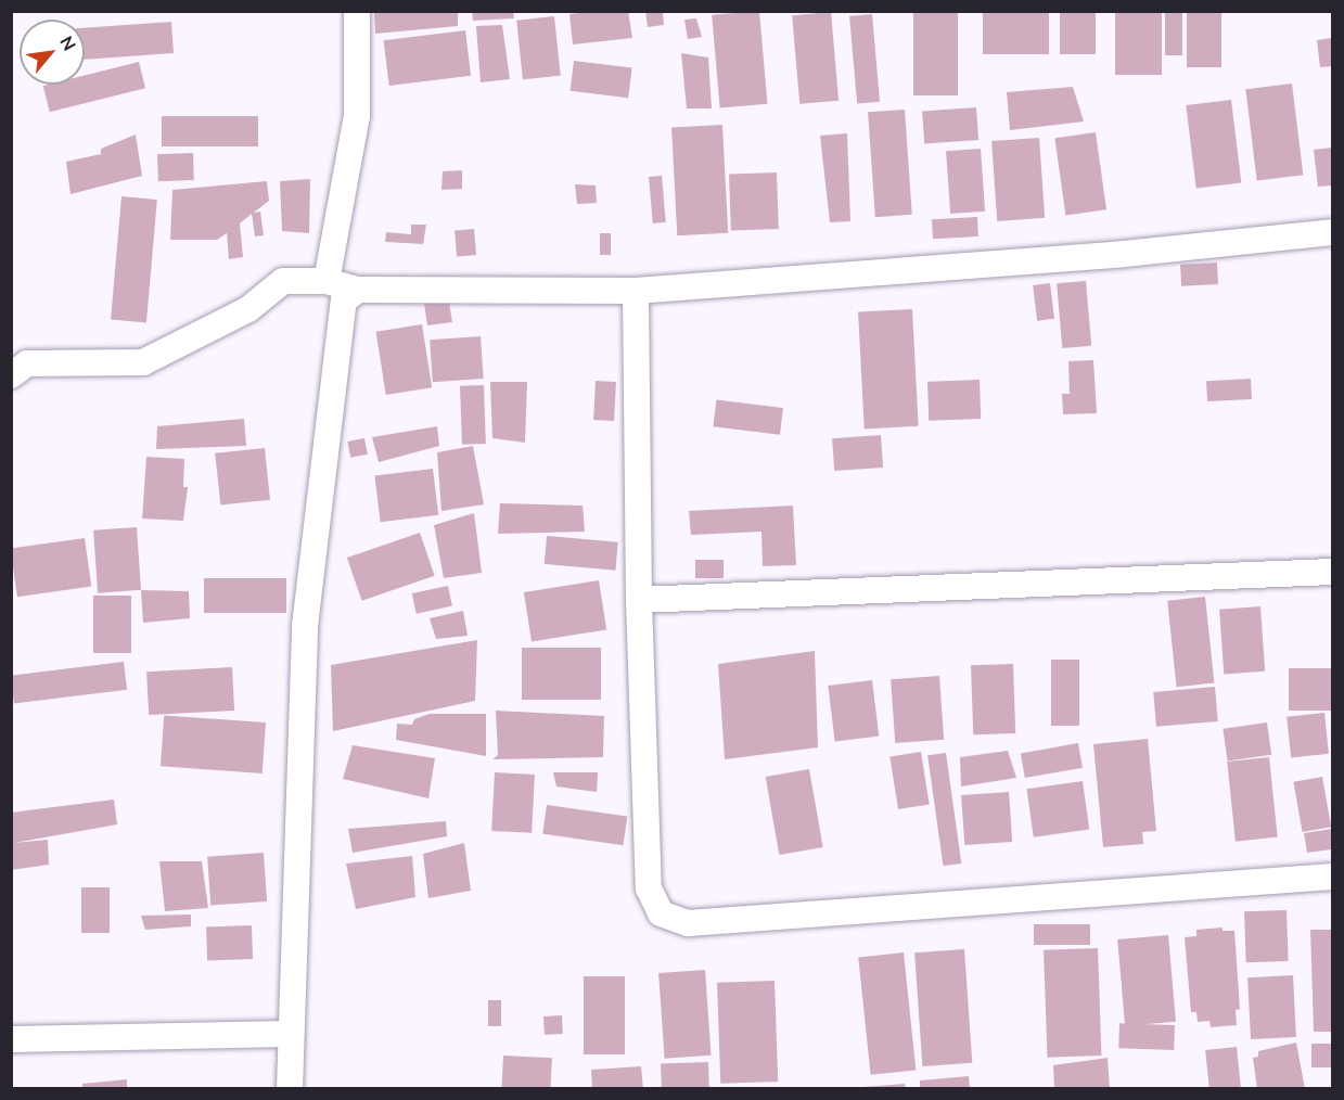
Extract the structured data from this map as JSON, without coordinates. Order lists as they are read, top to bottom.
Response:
{
  "north": "top right"
}
